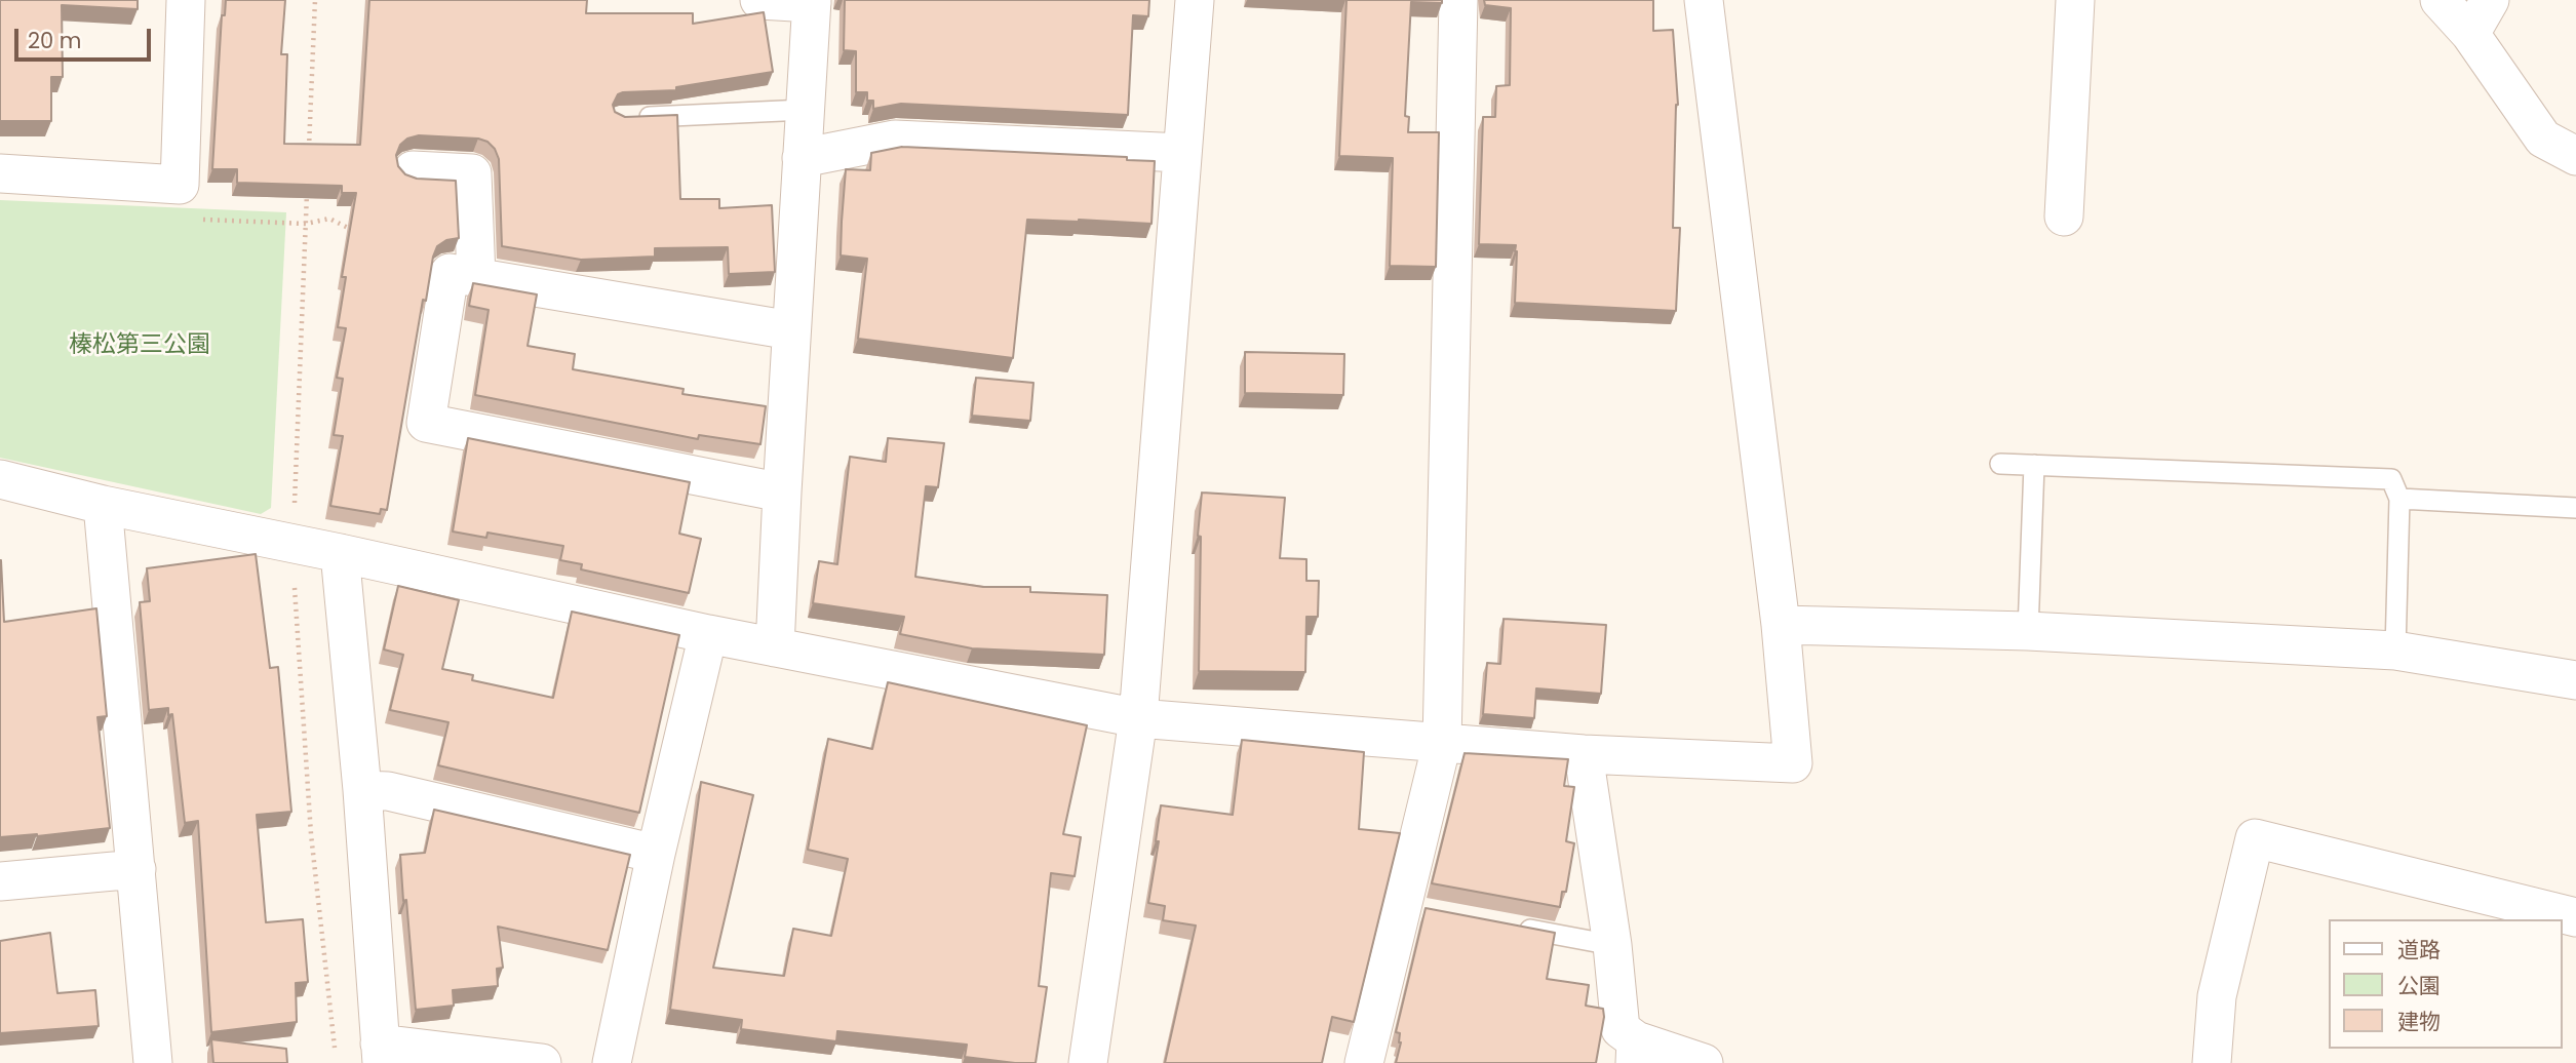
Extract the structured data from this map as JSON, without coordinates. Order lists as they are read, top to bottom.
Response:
{
  "parks": ["榛松第三公園"],
  "legend": ["道路", "公園", "建物"],
  "scale_bar": "20 m"
}
